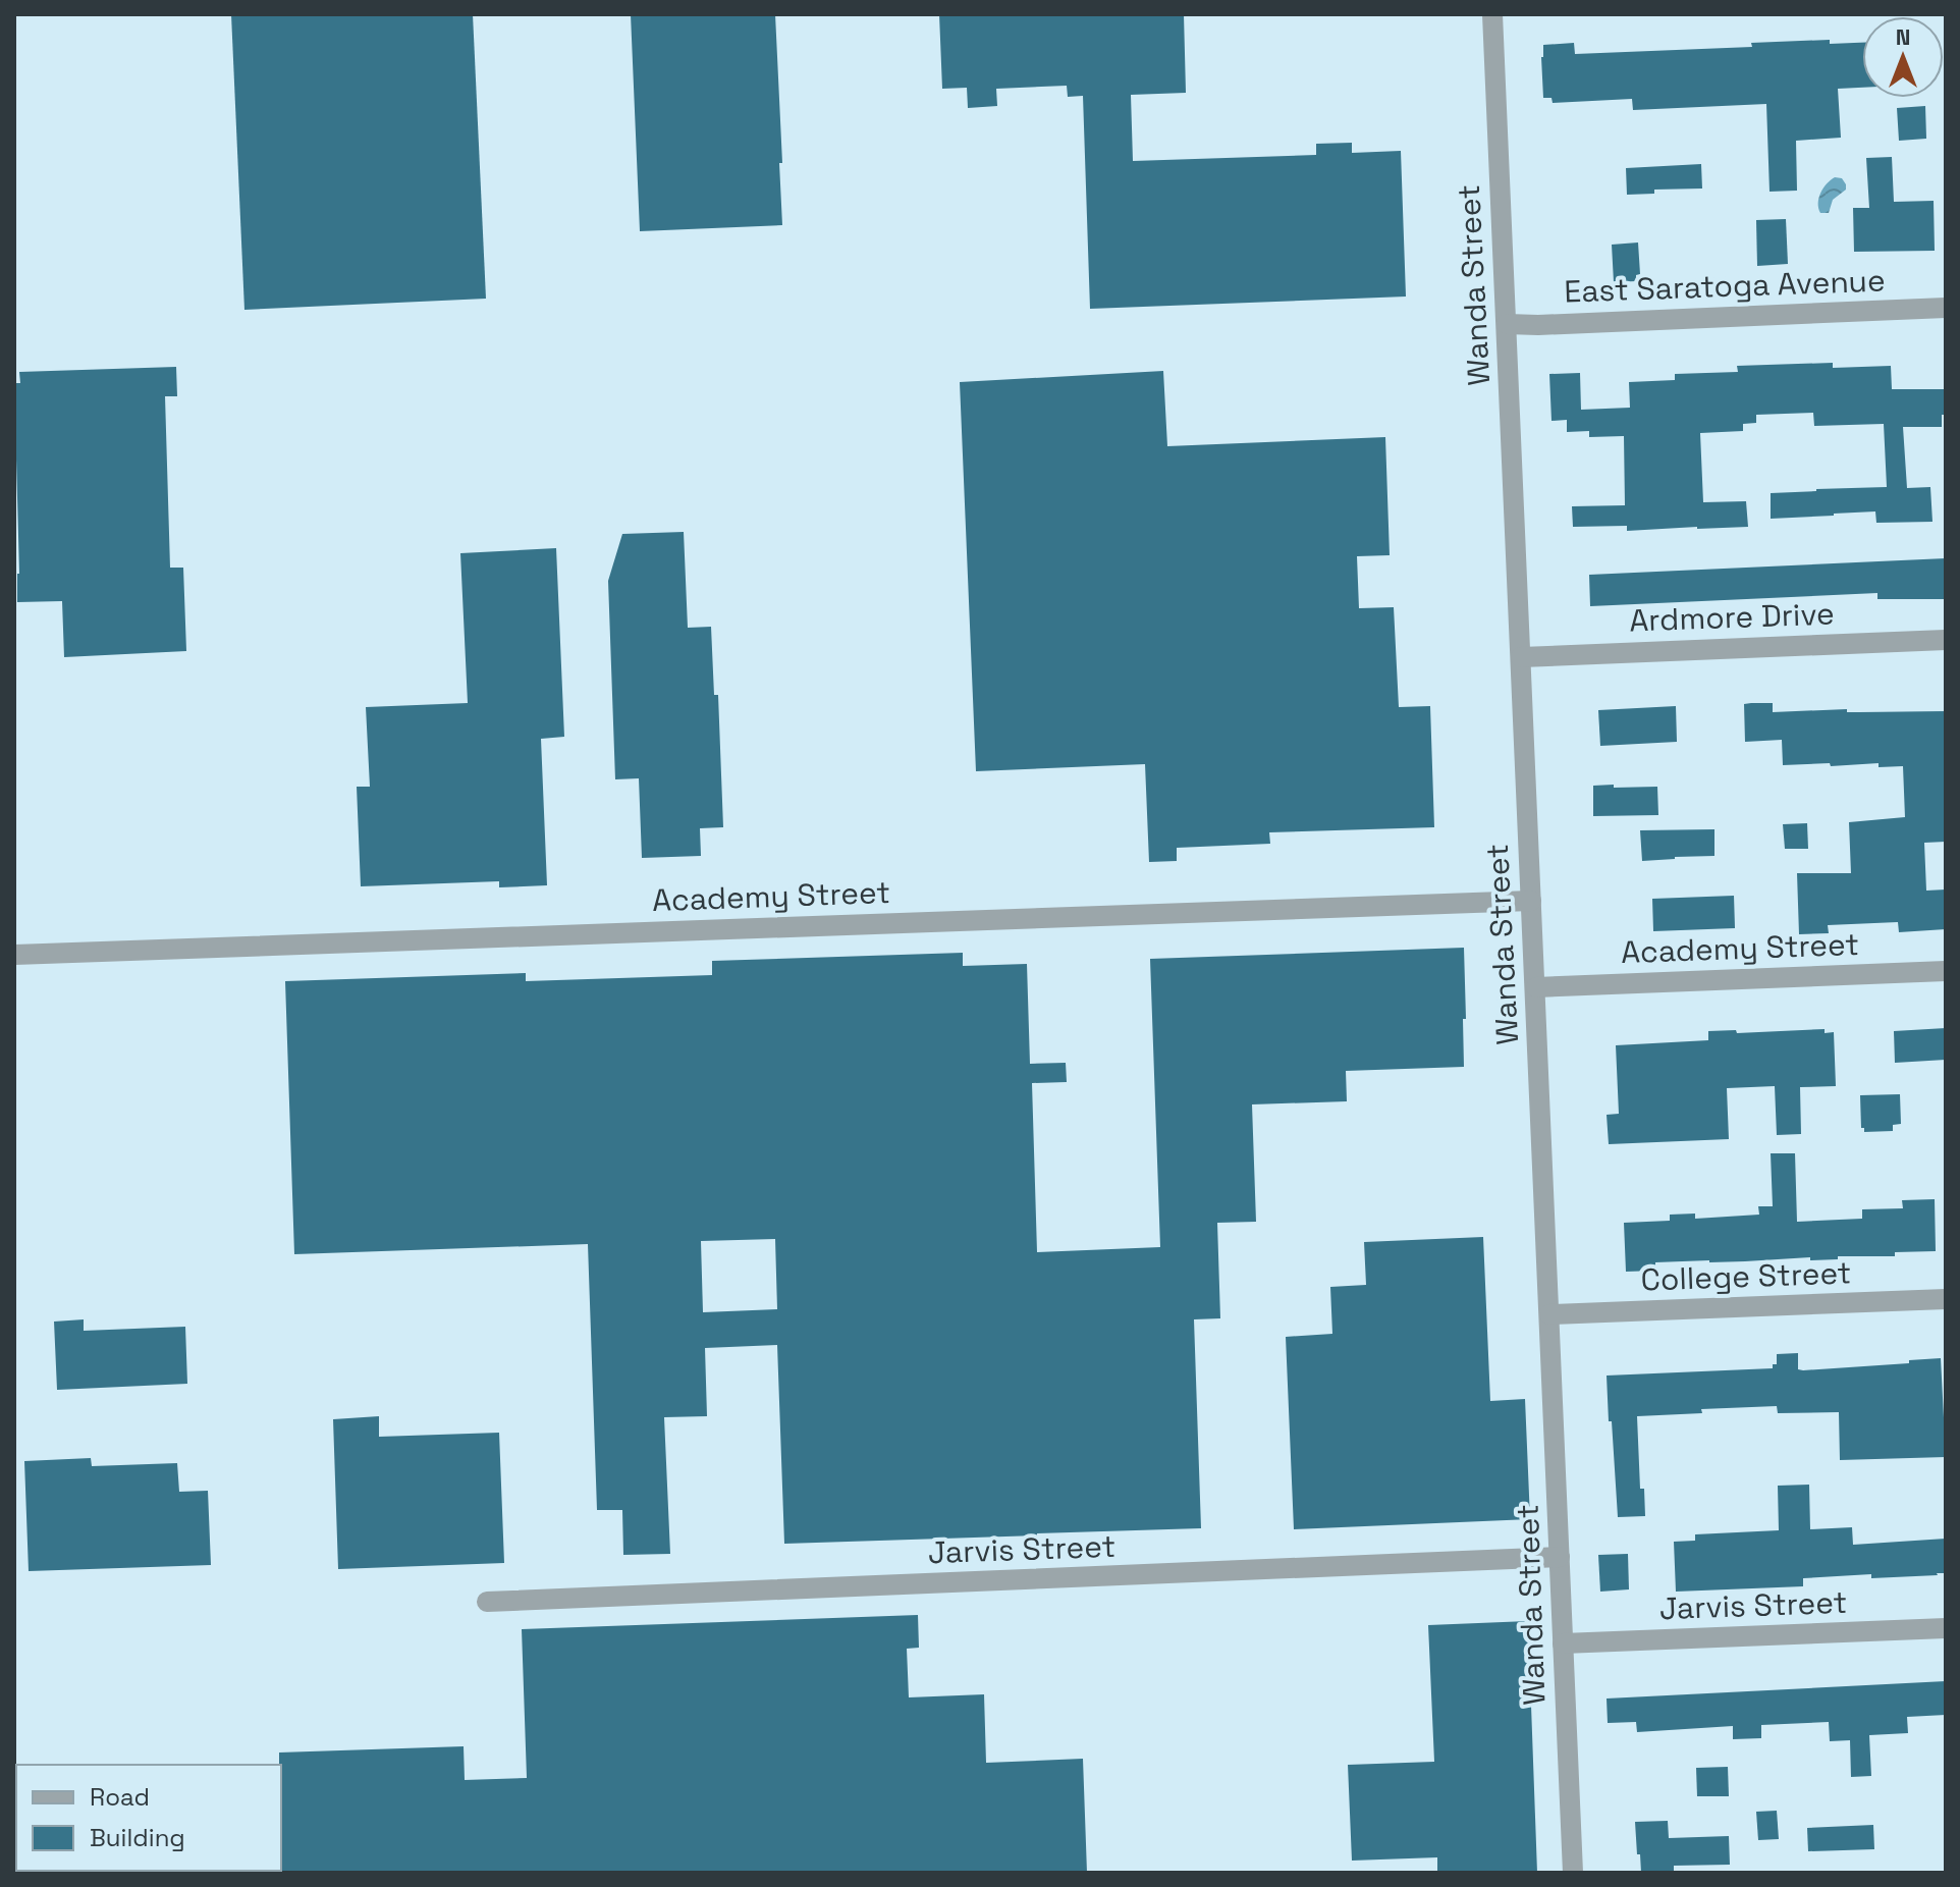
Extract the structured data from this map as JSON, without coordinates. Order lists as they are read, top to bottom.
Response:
{
  "streets": {
    "street": [
      "Wanda Street",
      "East Saratoga Avenue",
      "Ardmore Drive",
      "Academy Street",
      "College Street",
      "Jarvis Street"
    ]
  },
  "crossings": [
    ["Wanda Street", "East Saratoga Avenue"],
    ["Wanda Street", "Ardmore Drive"],
    ["Wanda Street", "Academy Street"],
    ["Wanda Street", "College Street"],
    ["Wanda Street", "Jarvis Street"]
  ],
  "legend": ["Road", "Building"],
  "north": "top"
}
